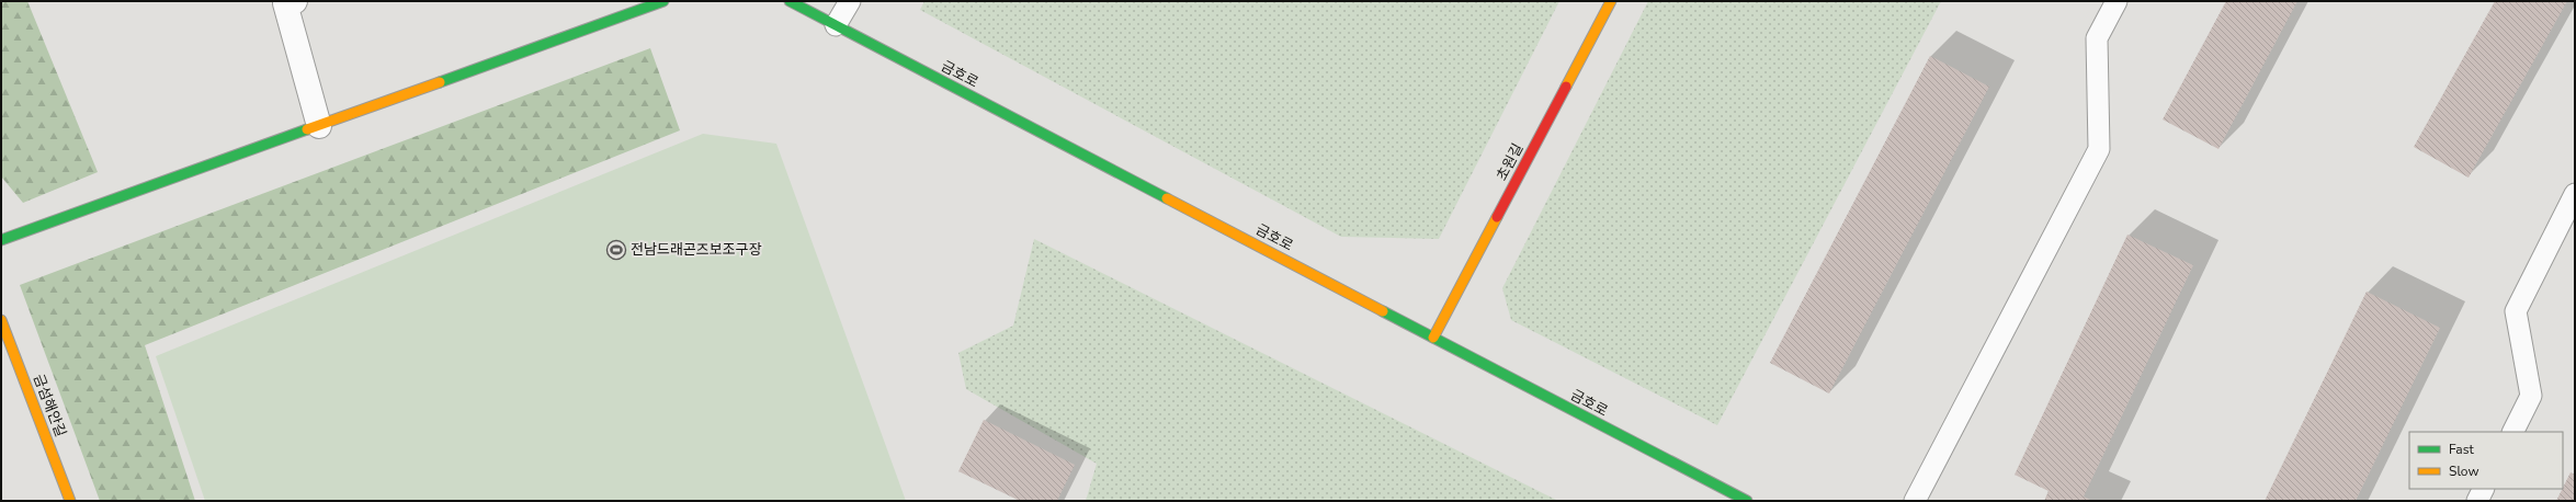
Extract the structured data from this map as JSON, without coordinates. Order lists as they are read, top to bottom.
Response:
{
  "streets": {
    "street": ["금호로", "초원길", "금섬해안길"]
  },
  "crossings": [
    ["금호로", "초원길"]
  ],
  "places": {
    "sports": ["전남드래곤즈보조구장"]
  },
  "legend": ["Fast", "Slow"]
}
